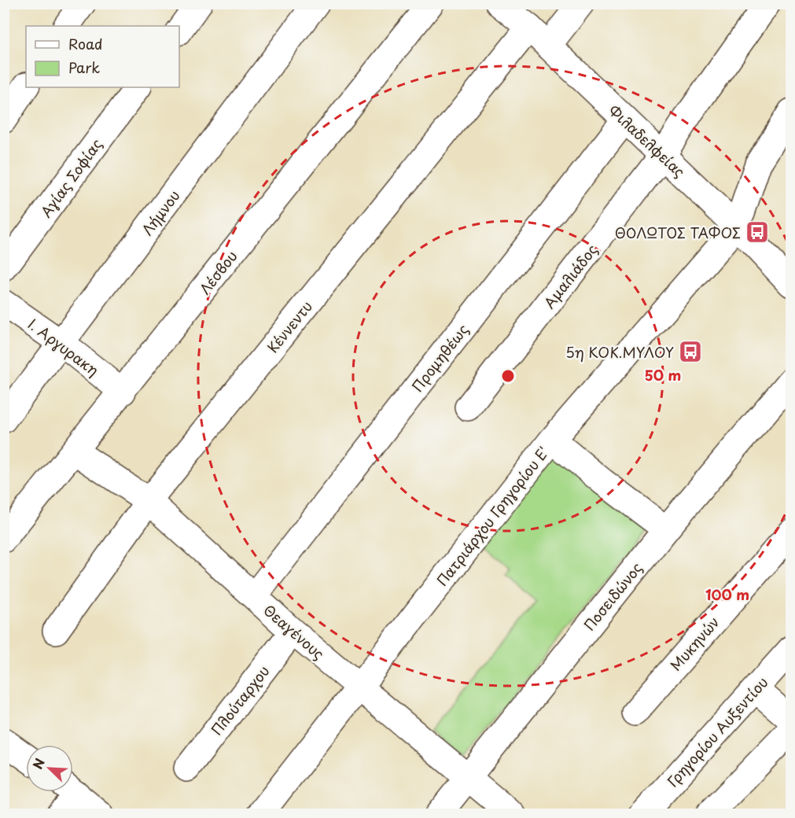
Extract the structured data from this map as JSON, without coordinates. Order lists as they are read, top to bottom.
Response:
{
  "streets": {
    "street": [
      "Φιλαδελφείας",
      "Αγίας Σοφίας",
      "Λήμνου",
      "Λέσβου",
      "Αμαλιάδος",
      "Κέννεντυ",
      "Ι. Αργυρακη",
      "Προμηθέως",
      "Πατριάρχου Γρηγορίου E'",
      "Ποσειδώνος",
      "Θεαγένους",
      "Μυκηνών",
      "Πλούταρχου",
      "Γρηγορίου Αυξεντίου"
    ]
  },
  "crossings": [
    ["Φιλαδελφείας", "Αμαλιάδος"],
    ["Φιλαδελφείας", "Κέννεντυ"],
    ["Φιλαδελφείας", "Προμηθέως"],
    ["Φιλαδελφείας", "Πατριάρχου Γρηγορίου E'"],
    ["Λήμνου", "Ι. Αργυρακη"],
    ["Λέσβου", "Ι. Αργυρακη"],
    ["Λέσβου", "Θεαγένους"],
    ["Κέννεντυ", "Θεαγένους"],
    ["Προμηθέως", "Θεαγένους"],
    ["Πατριάρχου Γρηγορίου E'", "Θεαγένους"],
    ["Ποσειδώνος", "Θεαγένους"],
    ["Θεαγένους", "Πλούταρχου"]
  ],
  "places": {
    "bus stop": ["ΘΟΛΩΤΟΣ ΤΑΦΟΣ", "5η ΚΟΚ.ΜΥΛΟΥ"]
  },
  "legend": ["Road", "Park"],
  "north": "top left",
  "rings": ["50 m", "100 m"]
}
